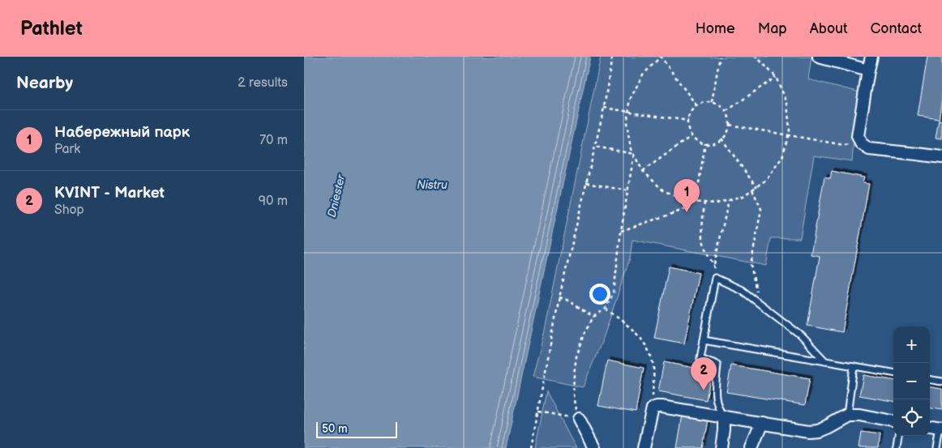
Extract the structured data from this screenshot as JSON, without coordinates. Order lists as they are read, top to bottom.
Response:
{
  "water": ["Nistru", "Dniester"],
  "scale_bar": "50 m",
  "page": {
    "header": "Pathlet",
    "nav": [
      "Home",
      "Map",
      "About",
      "Contact"
    ],
    "heading": ["Nearby", "2 results"],
    "list": [
      {
        "mark": "1",
        "name": "Набережный парк",
        "note": "Park",
        "value": "70 m"
      },
      {
        "mark": "2",
        "name": "KVINT - Market",
        "note": "Shop",
        "value": "90 m"
      }
    ],
    "pins": ["1", "2"],
    "map_buttons": ["+", "−"],
    "scale": "50 m"
  }
}
